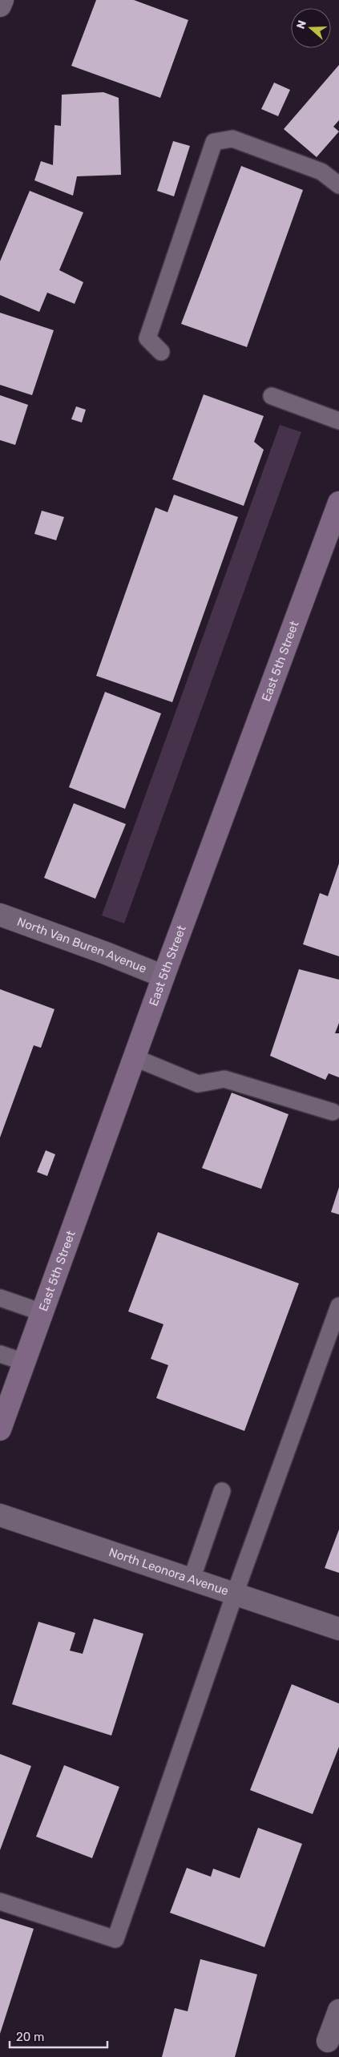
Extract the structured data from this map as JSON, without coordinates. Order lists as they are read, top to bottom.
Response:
{
  "streets": {
    "street": ["East 5th Street", "North Van Buren Avenue", "North Leonora Avenue"]
  },
  "crossings": [
    ["East 5th Street", "North Van Buren Avenue"]
  ],
  "scale_bar": "20 m",
  "north": "left"
}
